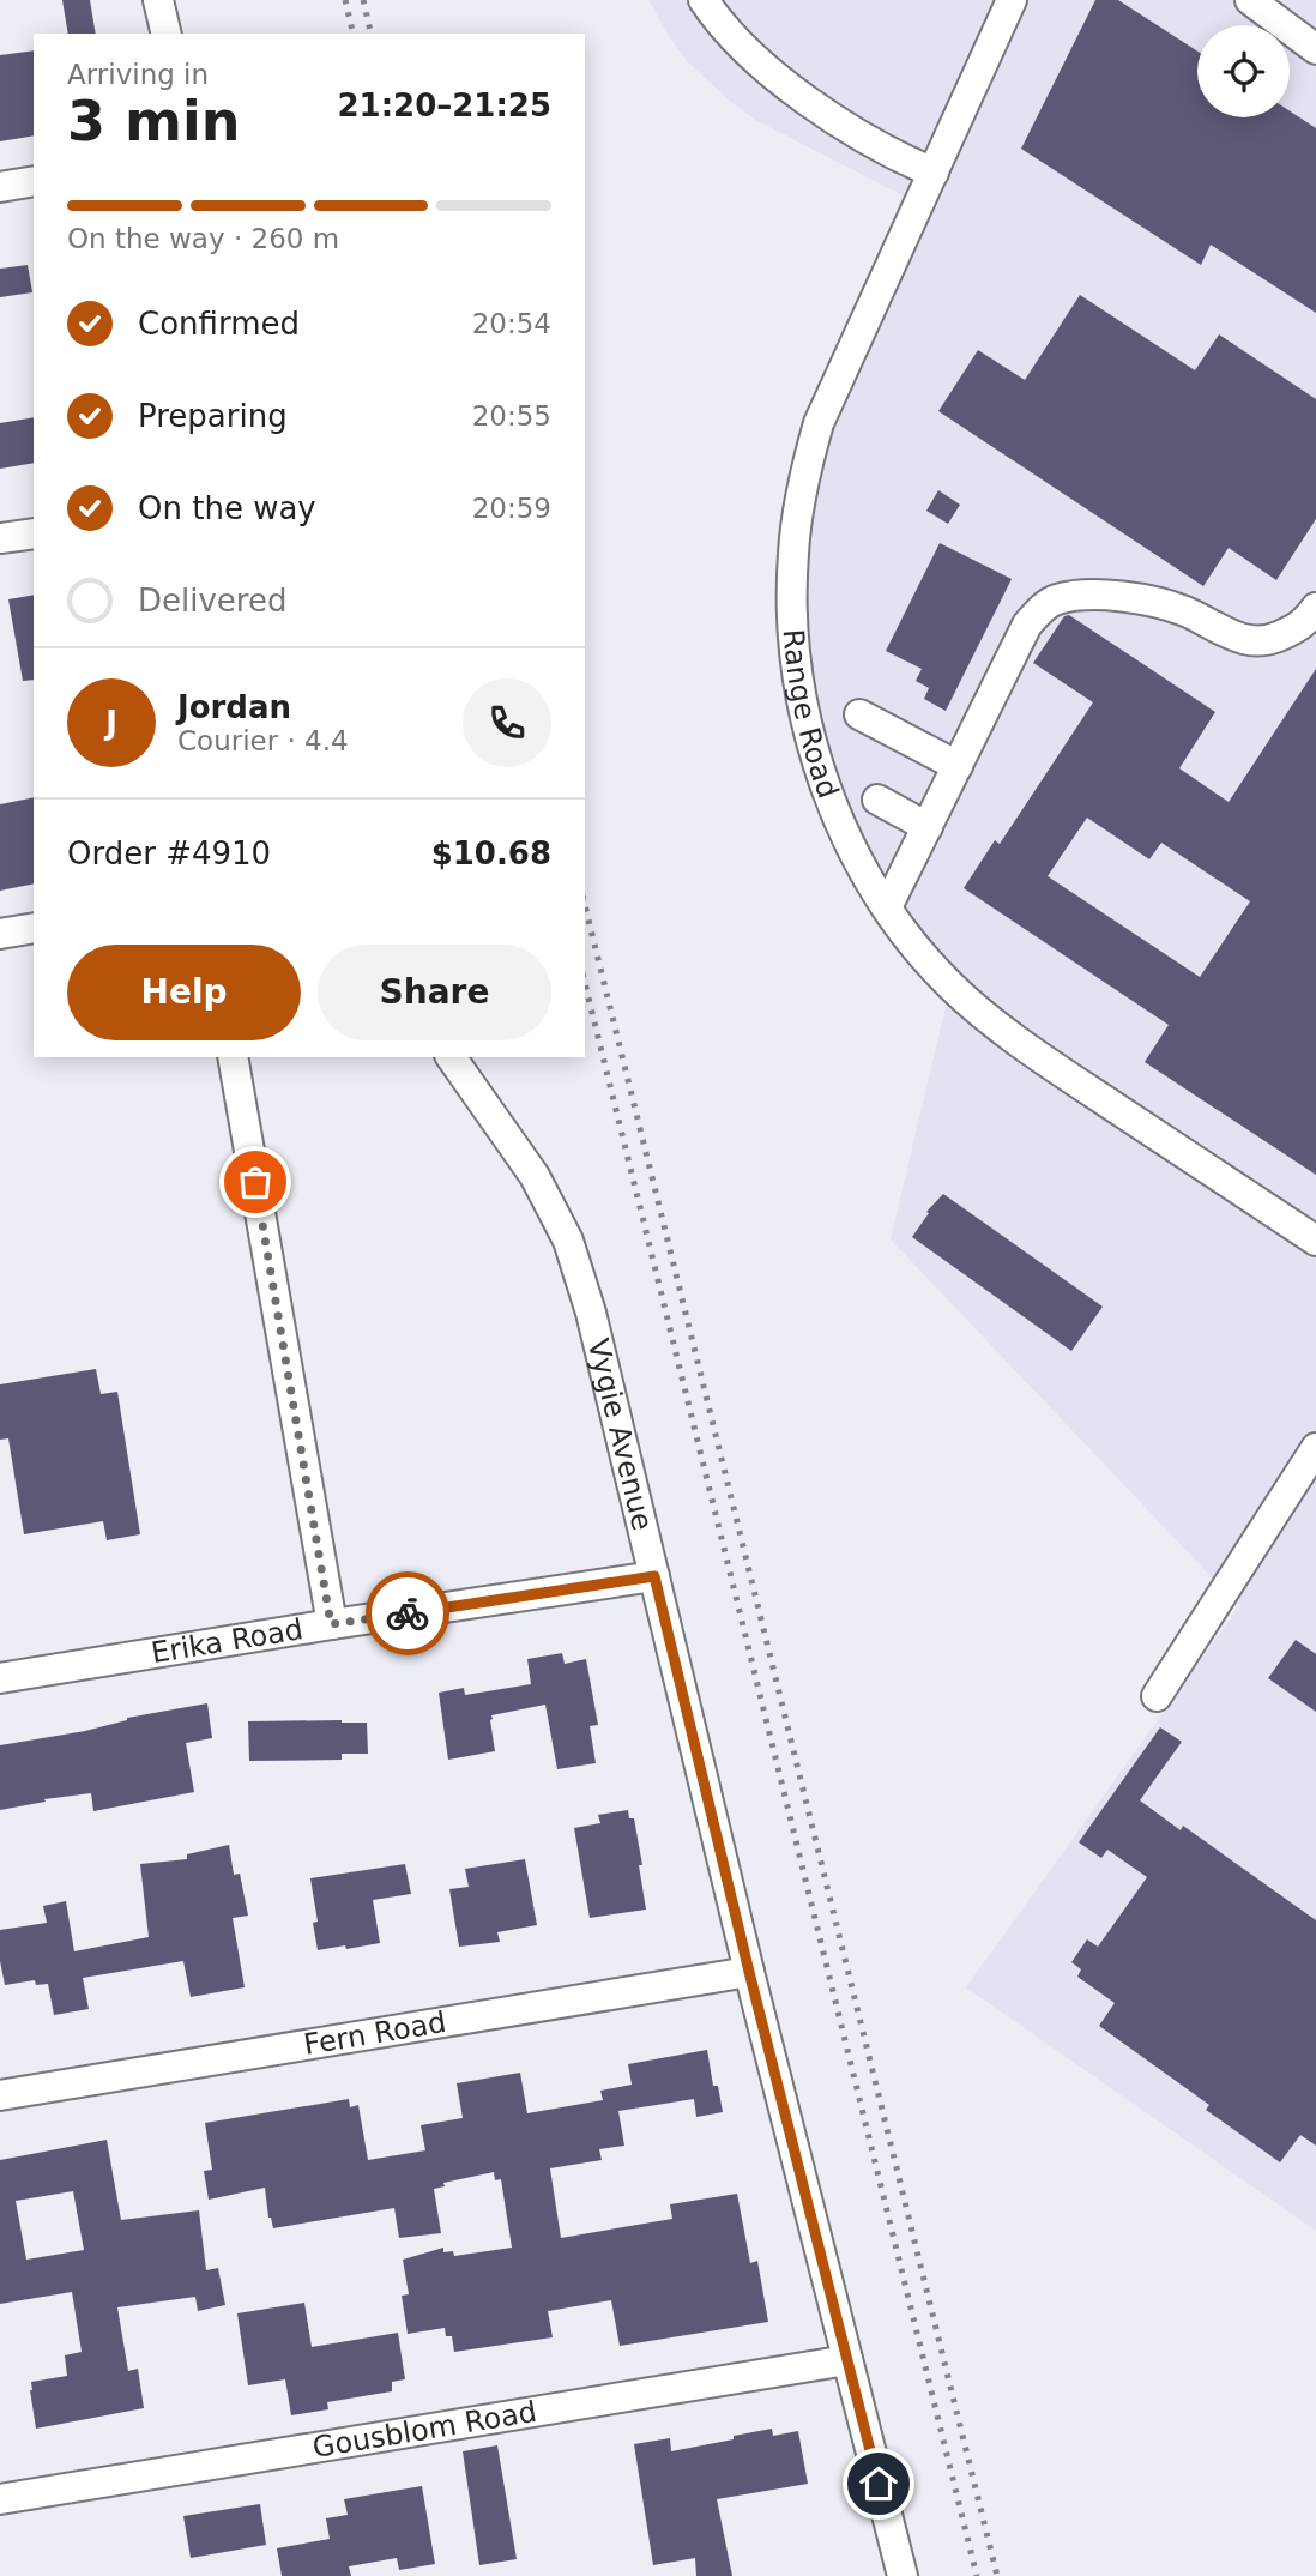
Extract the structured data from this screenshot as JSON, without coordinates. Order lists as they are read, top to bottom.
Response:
{
  "streets": {
    "street": [
      "Range Road",
      "Vygie Avenue",
      "Erika Road",
      "Fern Road",
      "Gousblom Road"
    ]
  },
  "crossings": [
    ["Vygie Avenue", "Erika Road"],
    ["Vygie Avenue", "Fern Road"],
    ["Vygie Avenue", "Gousblom Road"]
  ],
  "page": {
    "heading": ["3 min", "Arriving in", "21:20–21:25"],
    "panel": [
      "Jordan",
      "Courier · 4.4",
      "Order #4910",
      "$10.68"
    ],
    "bar": "On the way · 260 m",
    "list": [
      ["Confirmed", "20:54"],
      ["Preparing", "20:55"],
      ["On the way", "20:59"],
      "Delivered"
    ],
    "round": "J",
    "buttons": ["Help", "Share"]
  }
}
